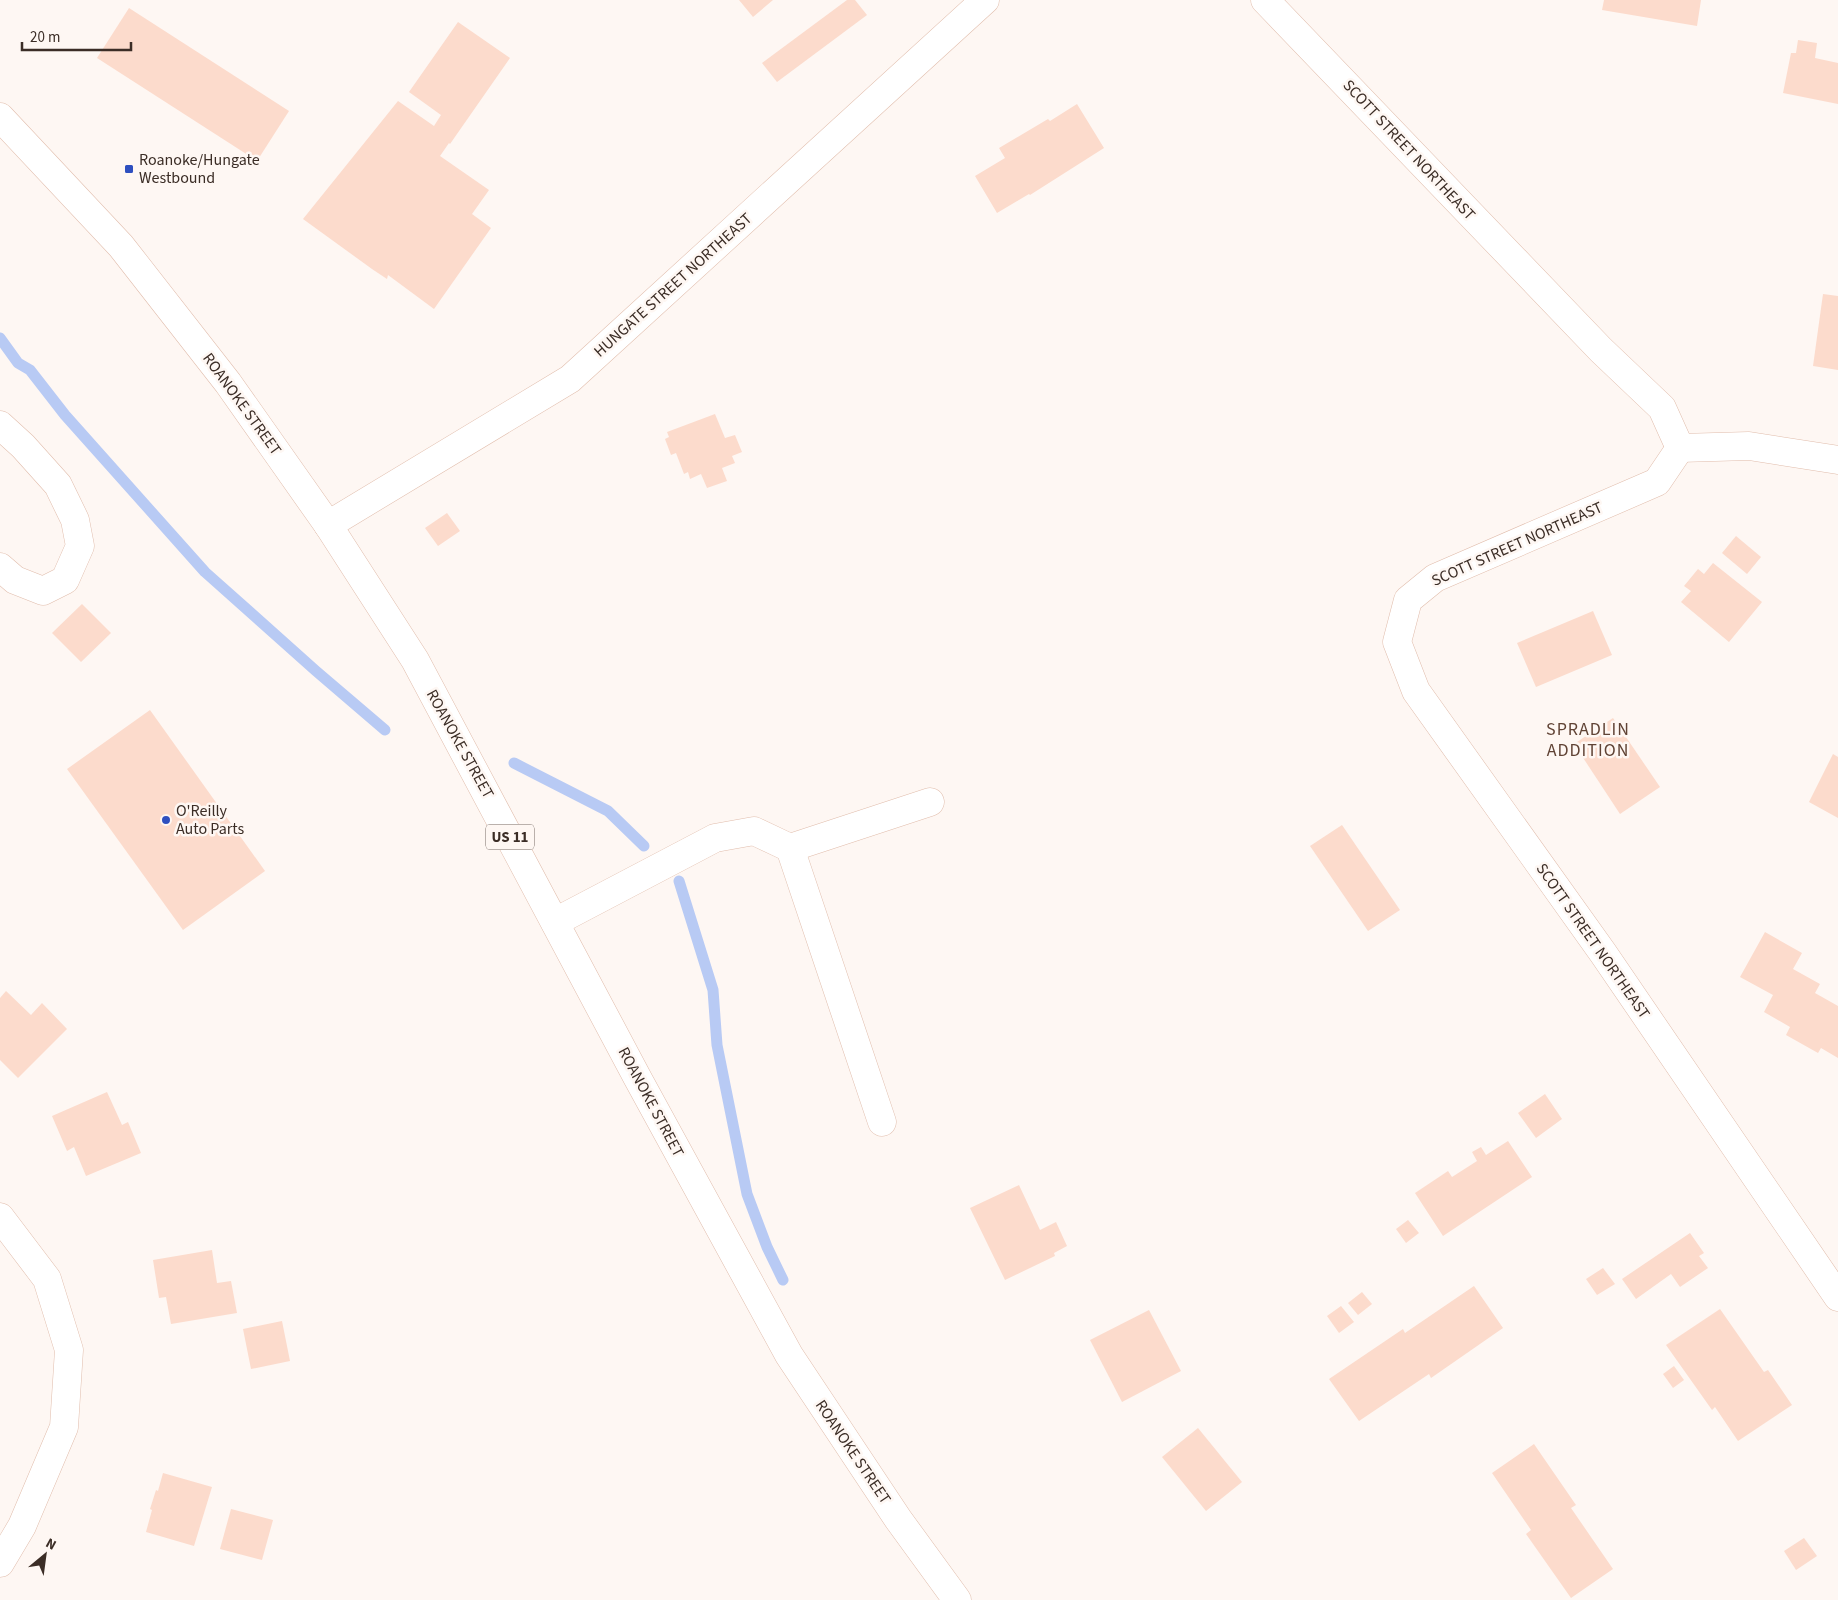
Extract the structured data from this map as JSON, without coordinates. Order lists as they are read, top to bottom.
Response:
{
  "streets": {
    "street": [
      "SCOTT STREET NORTHEAST",
      "HUNGATE STREET NORTHEAST",
      "ROANOKE STREET",
      "US 11"
    ]
  },
  "crossings": [
    ["HUNGATE STREET NORTHEAST", "ROANOKE STREET"]
  ],
  "districts": ["SPRADLIN ADDITION"],
  "places": {
    "transit": ["Roanoke/Hungate Westbound"],
    "other": ["O'Reilly Auto Parts"]
  },
  "scale_bar": "20 m",
  "north": "top right"
}
